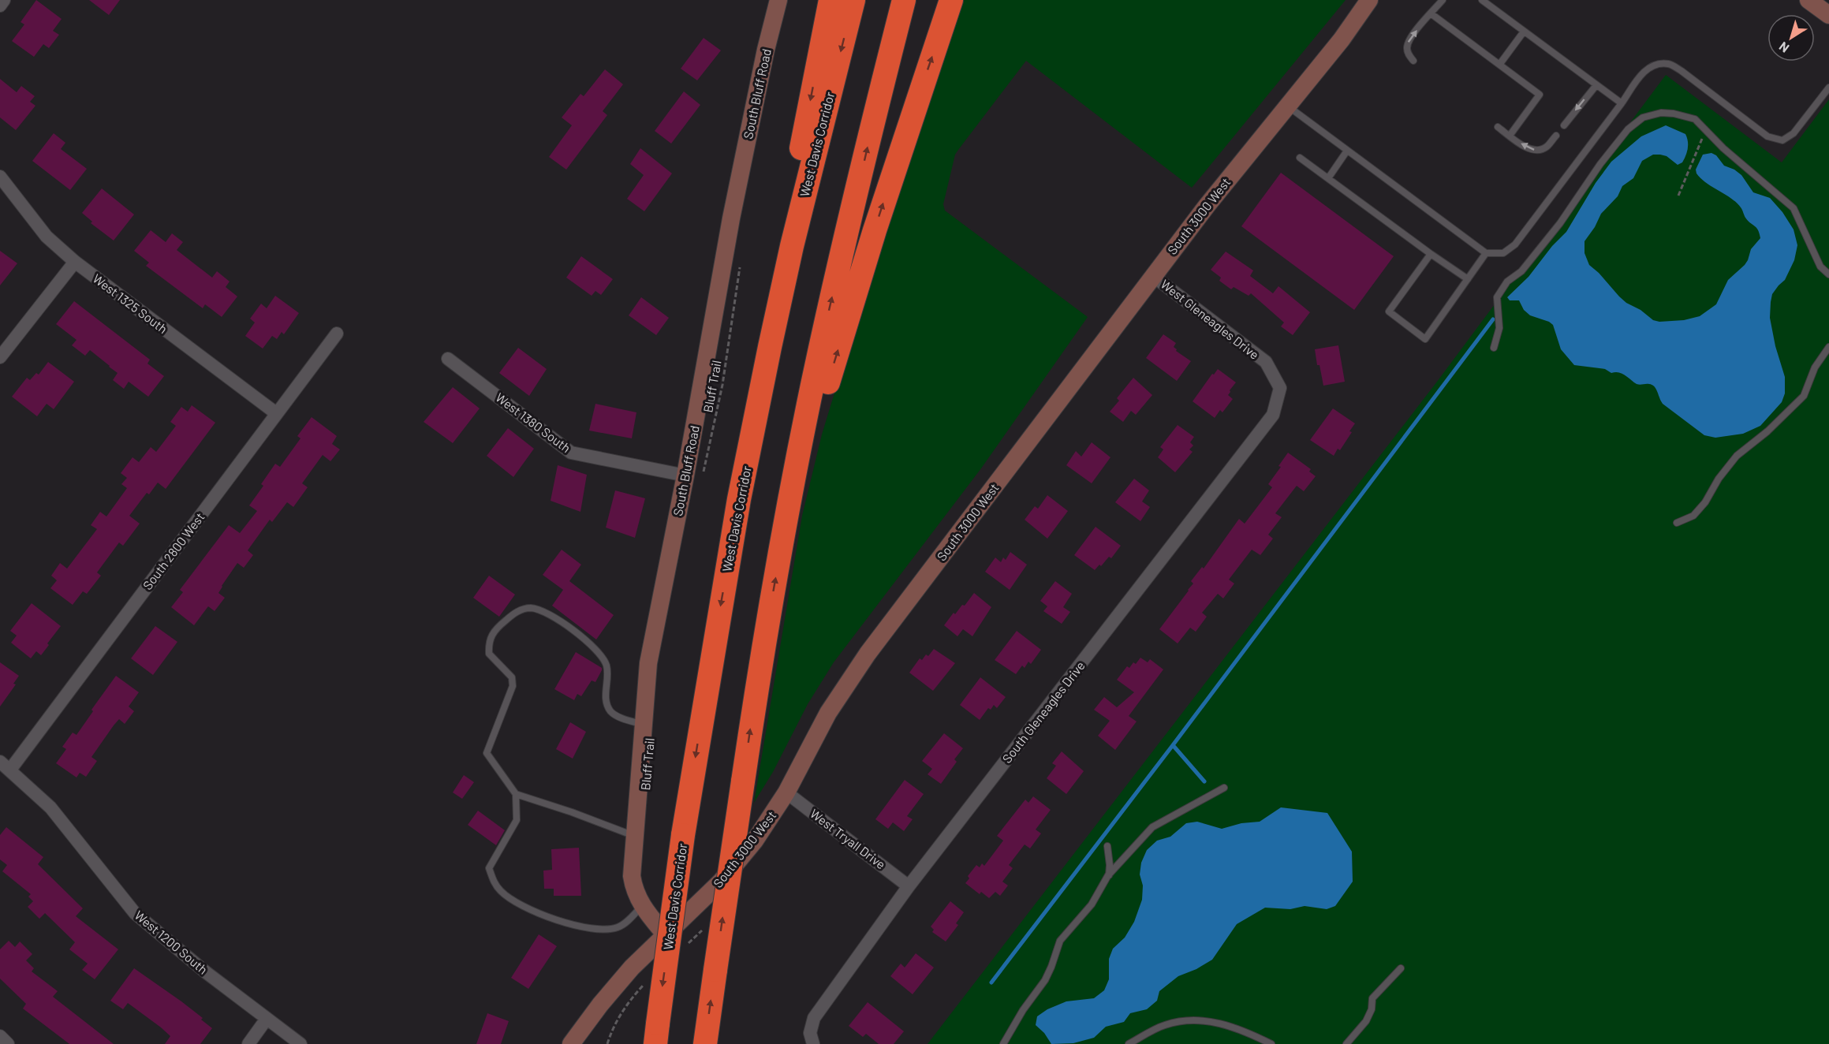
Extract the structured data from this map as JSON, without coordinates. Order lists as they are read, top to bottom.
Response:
{
  "streets": {
    "highway": ["West Davis Corridor"],
    "main road": ["South Bluff Road", "South 3000 West"],
    "street": [
      "West 1325 South",
      "West Gleneagles Drive",
      "West 1380 South",
      "South 2800 West",
      "South Gleneagles Drive",
      "West Tryall Drive",
      "West 1200 South"
    ],
    "path": ["Bluff Trail"]
  },
  "crossings": [
    ["South Bluff Road", "South 3000 West"],
    ["South Bluff Road", "West 1380 South"],
    ["South 3000 West", "West Gleneagles Drive"],
    ["South 3000 West", "West Tryall Drive"],
    ["West 1325 South", "South 2800 West"],
    ["West Gleneagles Drive", "South Gleneagles Drive"],
    ["South 2800 West", "West 1200 South"],
    ["South Gleneagles Drive", "West Tryall Drive"]
  ],
  "north": "bottom left"
}
